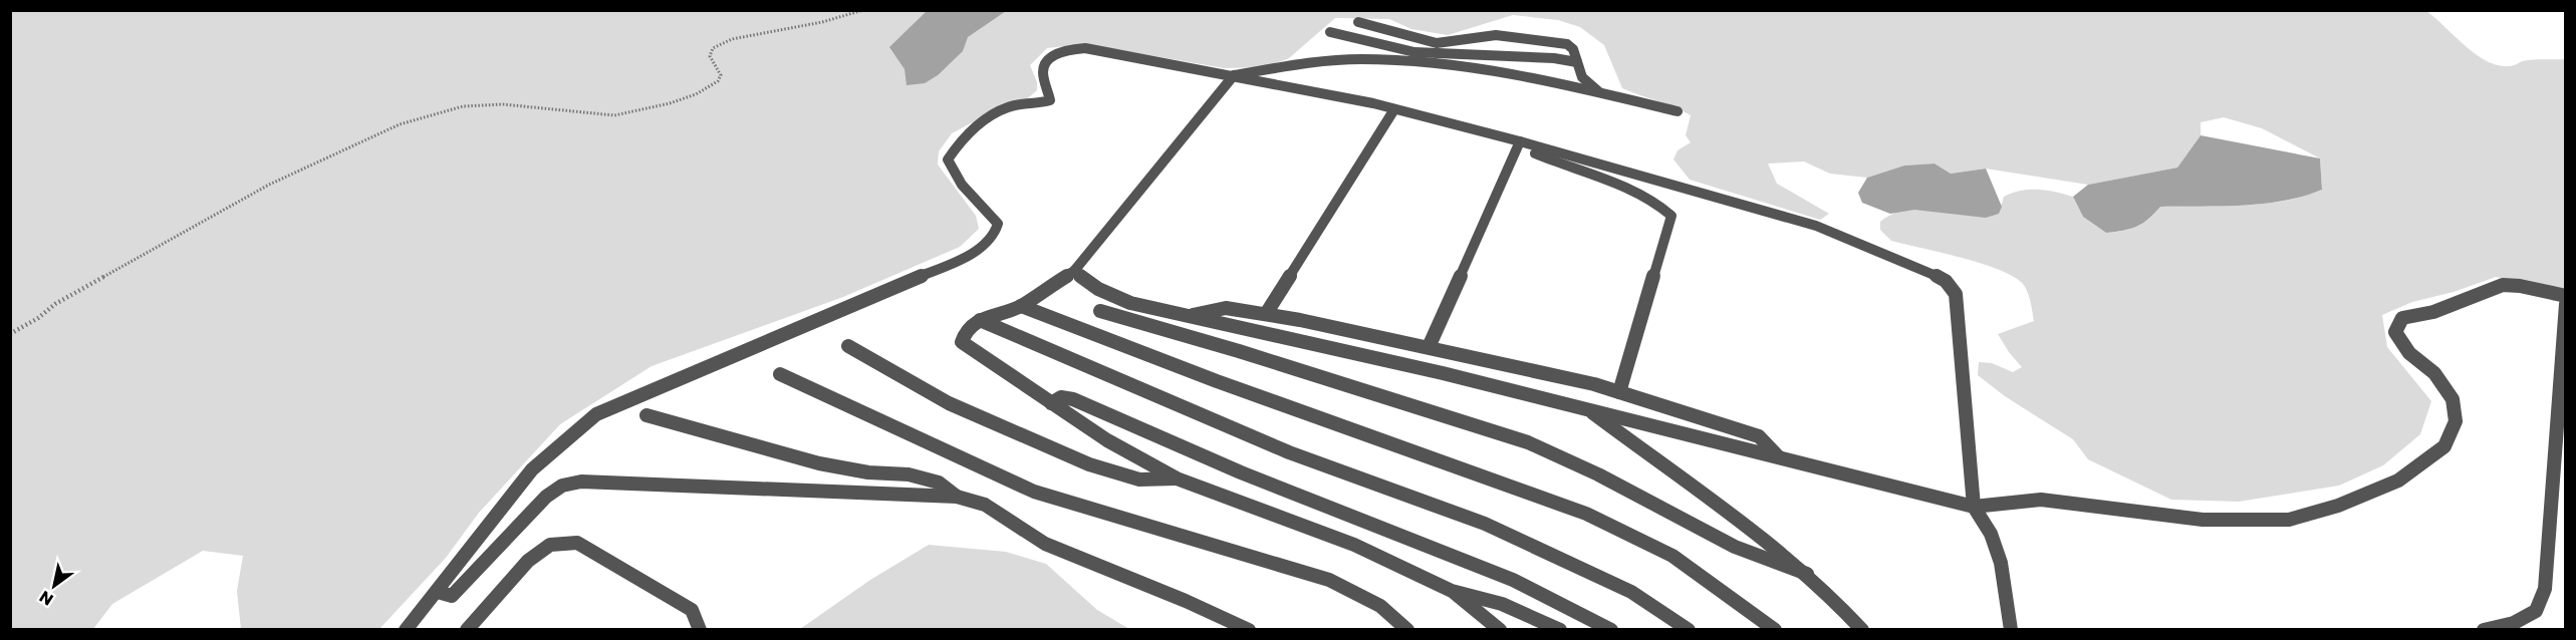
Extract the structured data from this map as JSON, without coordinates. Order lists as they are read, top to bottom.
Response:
{
  "north": "bottom left"
}
